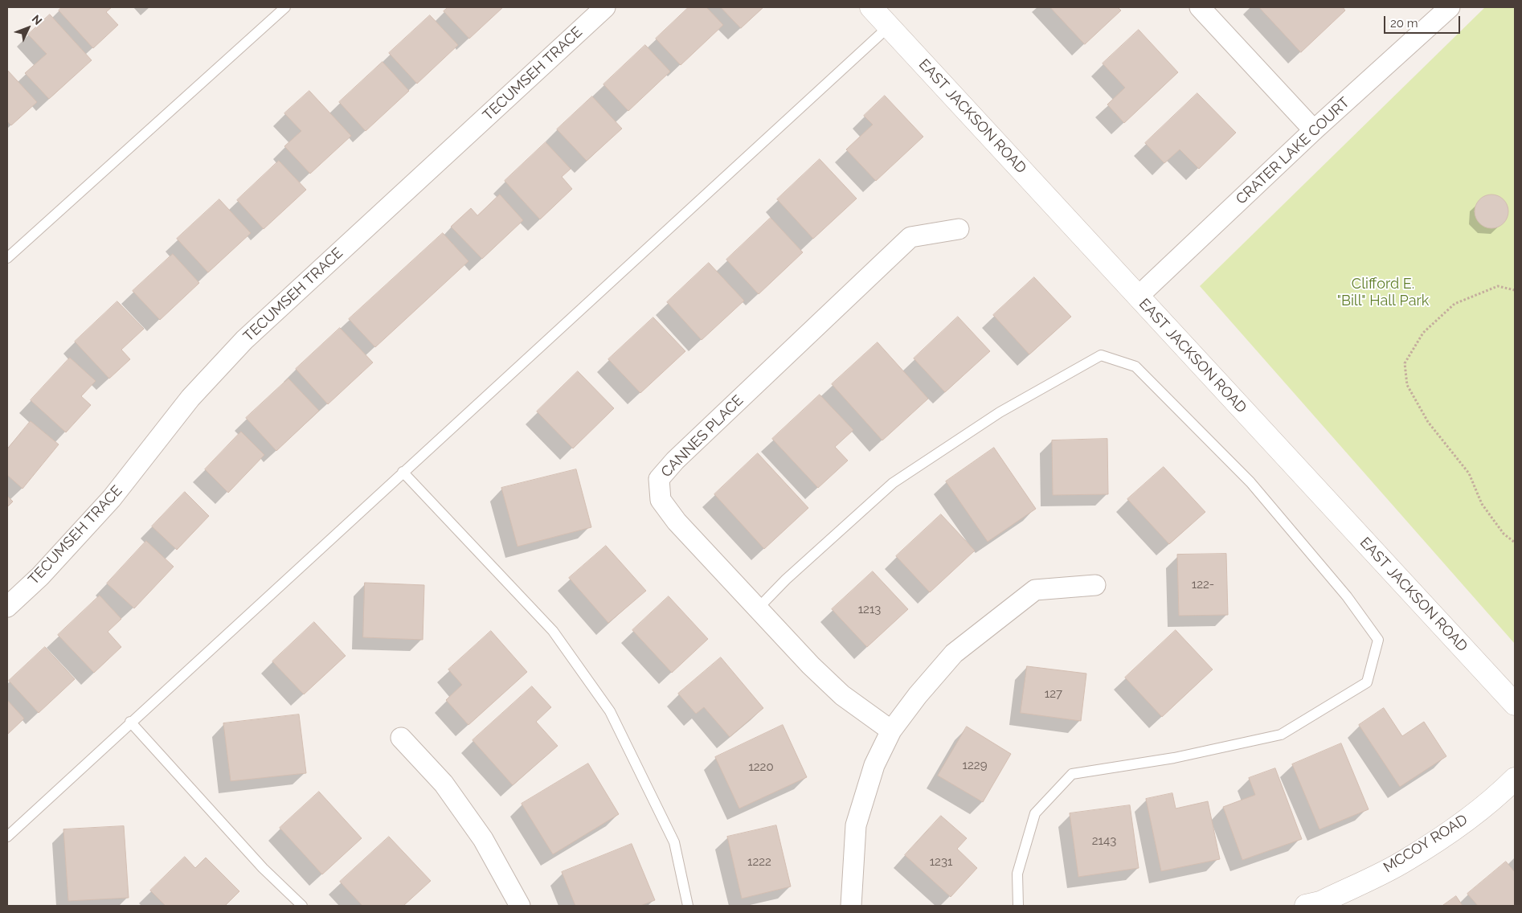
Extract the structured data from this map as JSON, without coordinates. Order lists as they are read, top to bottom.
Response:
{
  "streets": {
    "street": [
      "TECUMSEH TRACE",
      "EAST JACKSON ROAD",
      "CRATER LAKE COURT",
      "CANNES PLACE",
      "MCCOY ROAD"
    ]
  },
  "crossings": [
    ["EAST JACKSON ROAD", "CRATER LAKE COURT"]
  ],
  "parks": ["Clifford E. \"Bill\" Hall Park"],
  "house_numbers": [
    "122-",
    "1213",
    "127",
    "1229",
    "1220",
    "2143",
    "1222",
    "1231"
  ],
  "scale_bar": "20 m",
  "north": "top right"
}
